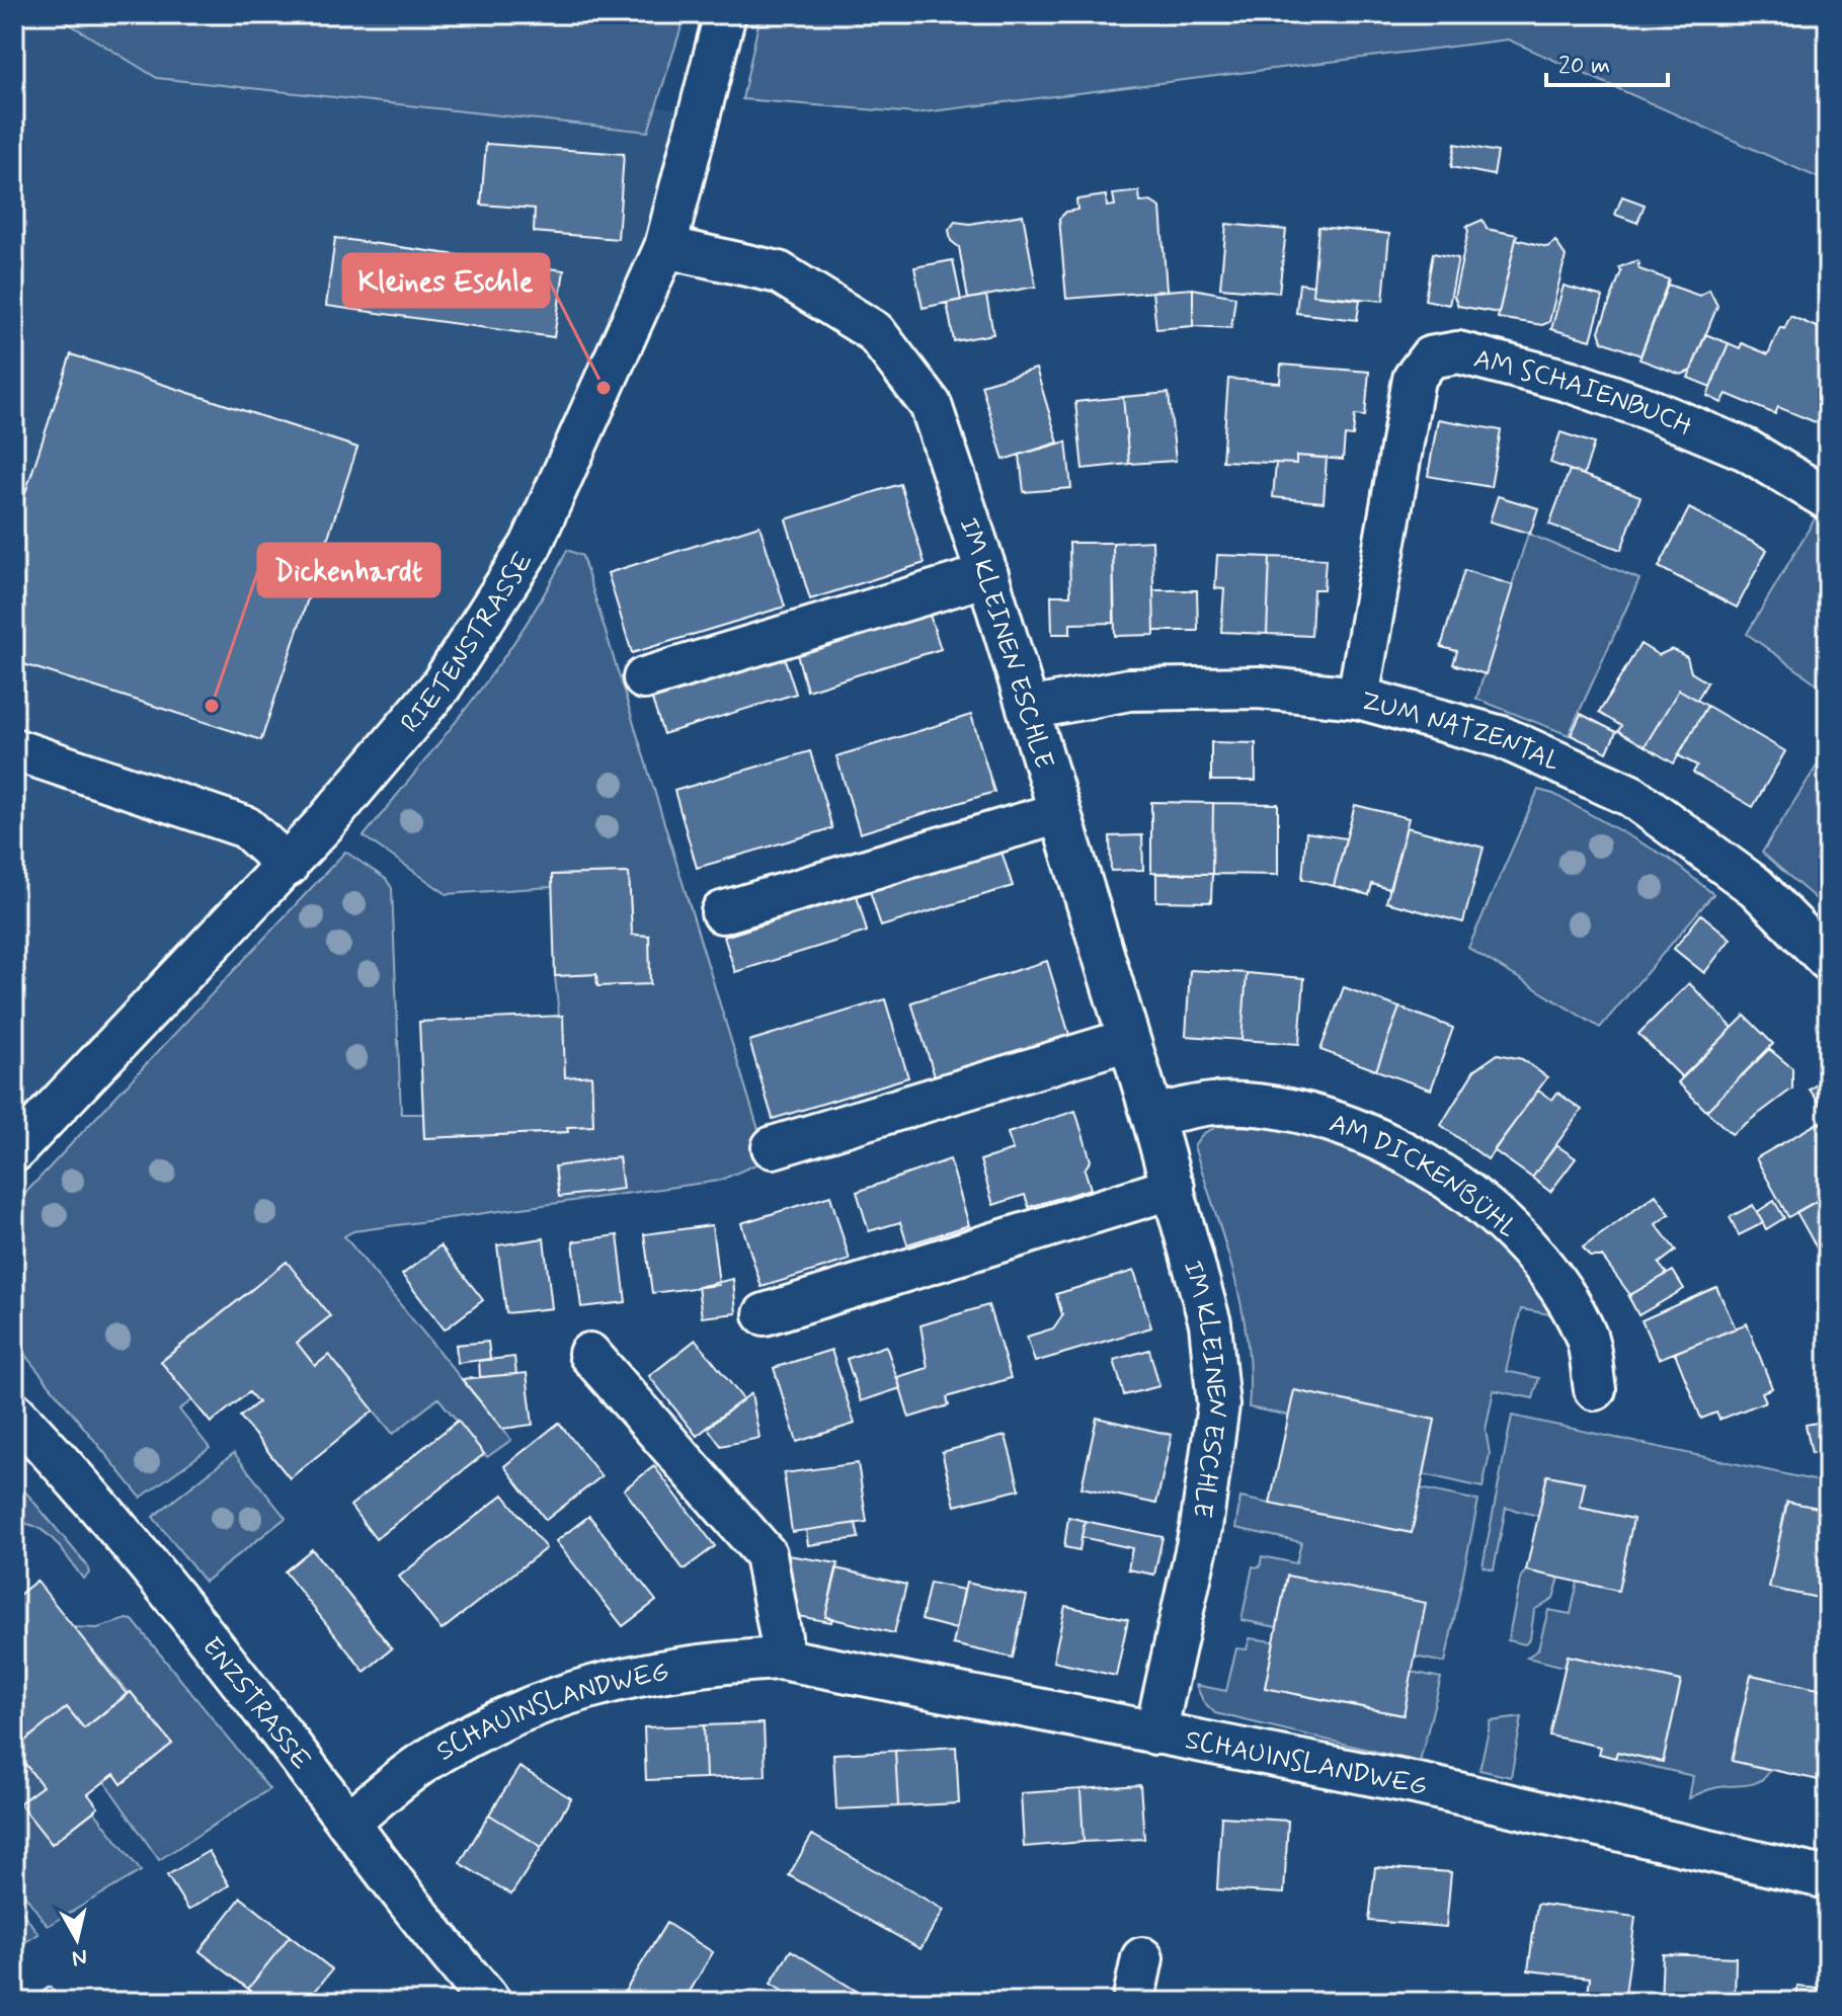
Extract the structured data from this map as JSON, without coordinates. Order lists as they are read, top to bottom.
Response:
{
  "streets": {
    "street": [
      "AM SCHAIENBUCH",
      "RIETENSTRASSE",
      "IM KLEINEN ESCHLE",
      "ZUM NATZENTAL",
      "AM DICKENBÜHL",
      "ENZSTRASSE",
      "SCHAUINSLANDWEG"
    ]
  },
  "crossings": [
    ["AM SCHAIENBUCH", "ZUM NATZENTAL"],
    ["RIETENSTRASSE", "IM KLEINEN ESCHLE"],
    ["IM KLEINEN ESCHLE", "ZUM NATZENTAL"],
    ["IM KLEINEN ESCHLE", "AM DICKENBÜHL"],
    ["IM KLEINEN ESCHLE", "SCHAUINSLANDWEG"],
    ["ENZSTRASSE", "SCHAUINSLANDWEG"]
  ],
  "places": ["Kleines Eschle", "Dickenhardt"],
  "scale_bar": "20 m",
  "north": "bottom"
}
